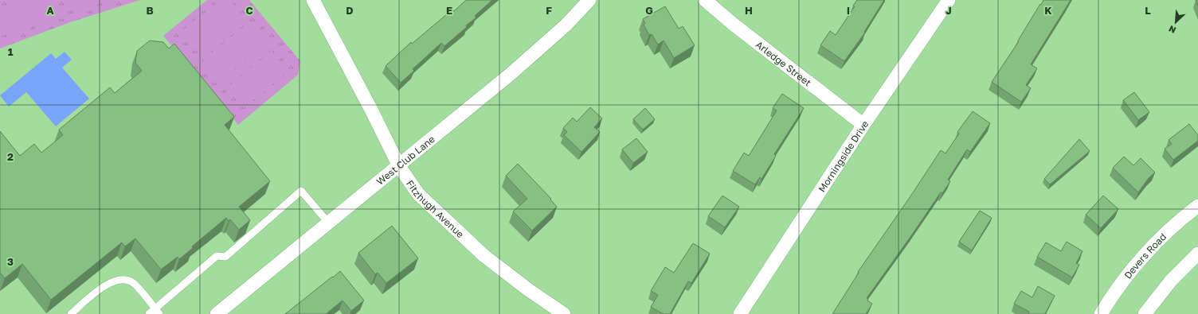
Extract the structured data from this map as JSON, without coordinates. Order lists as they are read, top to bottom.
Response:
{
  "streets": {
    "street": [
      "Arledge Street",
      "Morningside Drive",
      "West Club Lane",
      "Fitzhugh Avenue",
      "Devers Road"
    ]
  },
  "crossings": [
    ["Arledge Street", "Morningside Drive"],
    ["West Club Lane", "Fitzhugh Avenue"]
  ],
  "north": "bottom left",
  "grid": {
    "columns": [
      "A",
      "B",
      "C",
      "D",
      "E",
      "F",
      "G",
      "H",
      "I",
      "J",
      "K",
      "L"
    ],
    "rows": ["1", "2", "3"]
  }
}
